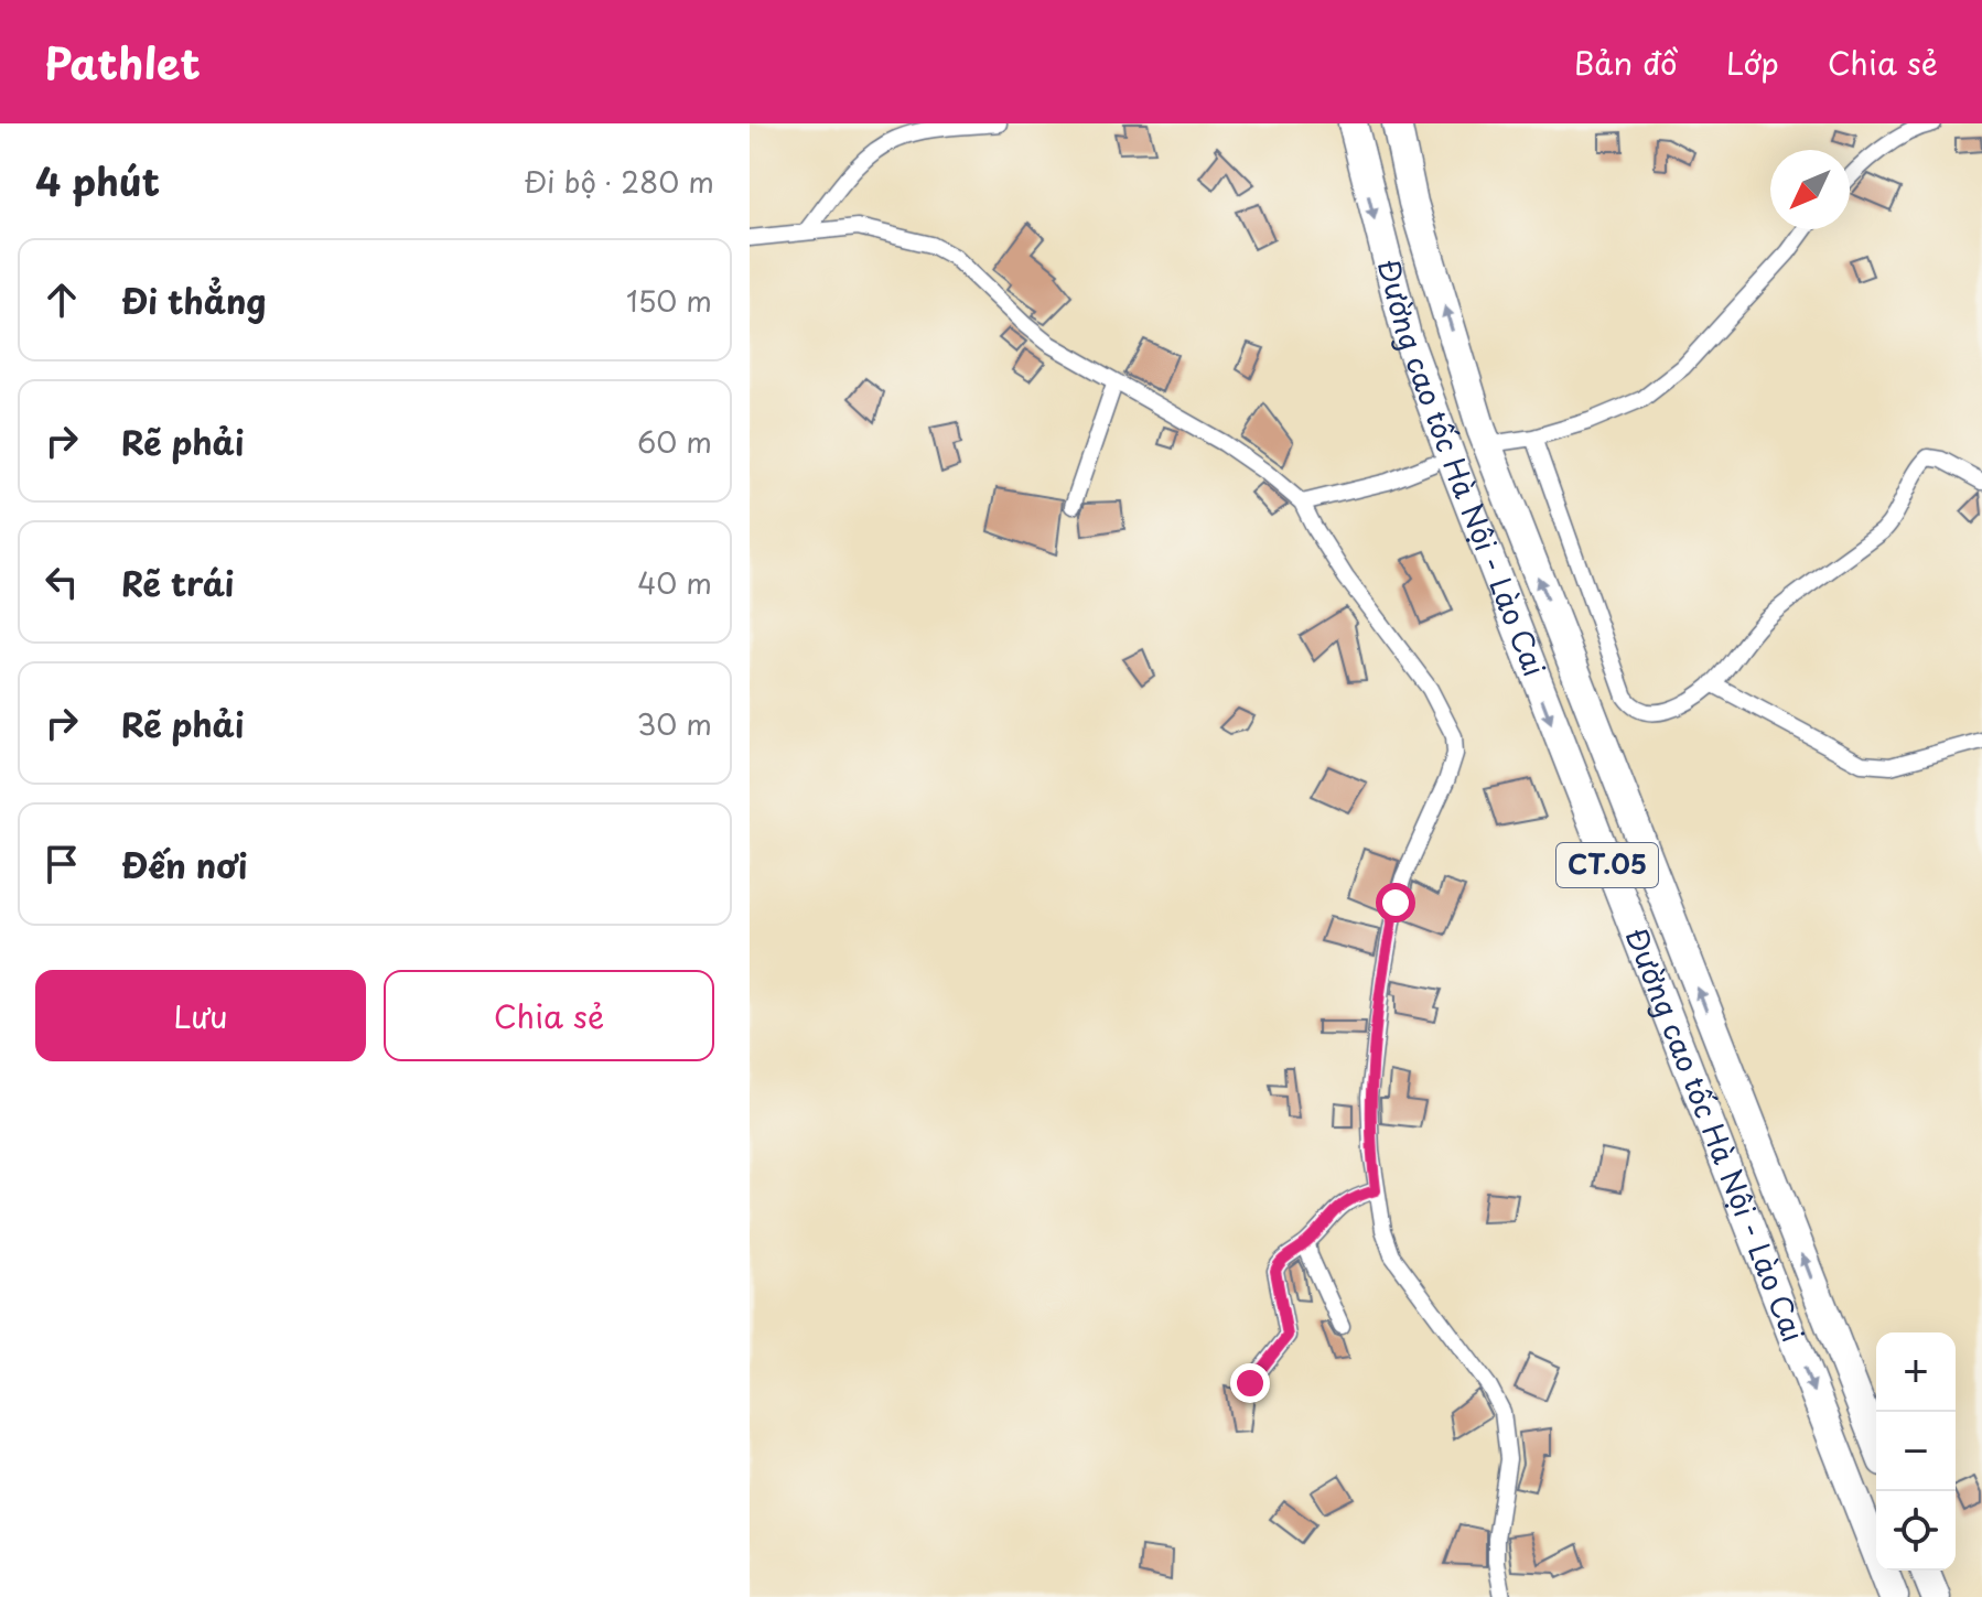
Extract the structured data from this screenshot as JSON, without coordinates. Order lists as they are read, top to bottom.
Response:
{
  "streets": {
    "highway": ["Đường cao tốc Hà Nội - Lào Cai", "CT.05"]
  },
  "north": "bottom left",
  "page": {
    "header": "Pathlet",
    "nav": ["Bản đồ", "Lớp", "Chia sẻ"],
    "heading": ["4 phút", "Đi bộ · 280 m"],
    "list": [
      ["Đi thẳng", "150 m"],
      ["Rẽ phải", "60 m"],
      ["Rẽ trái", "40 m"],
      ["Rẽ phải", "30 m"],
      "Đến nơi"
    ],
    "buttons": ["Lưu", "Chia sẻ"],
    "map_buttons": ["+", "−"]
  }
}
